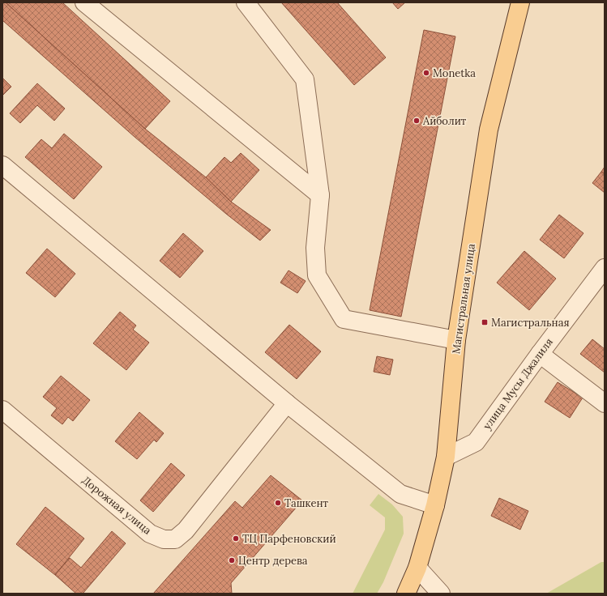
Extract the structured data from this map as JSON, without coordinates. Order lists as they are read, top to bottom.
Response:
{
  "streets": {
    "main road": ["Магистральная улица"],
    "street": ["улица Мусы Джалиля", "Дорожная улица"]
  },
  "crossings": [
    ["Магистральная улица", "улица Мусы Джалиля"]
  ],
  "places": {
    "other": [
      "Monetka",
      "Айболит",
      "Ташкент",
      "ТЦ Парфеновский",
      "Центр дерева"
    ],
    "transit": ["Магистральная"]
  }
}
